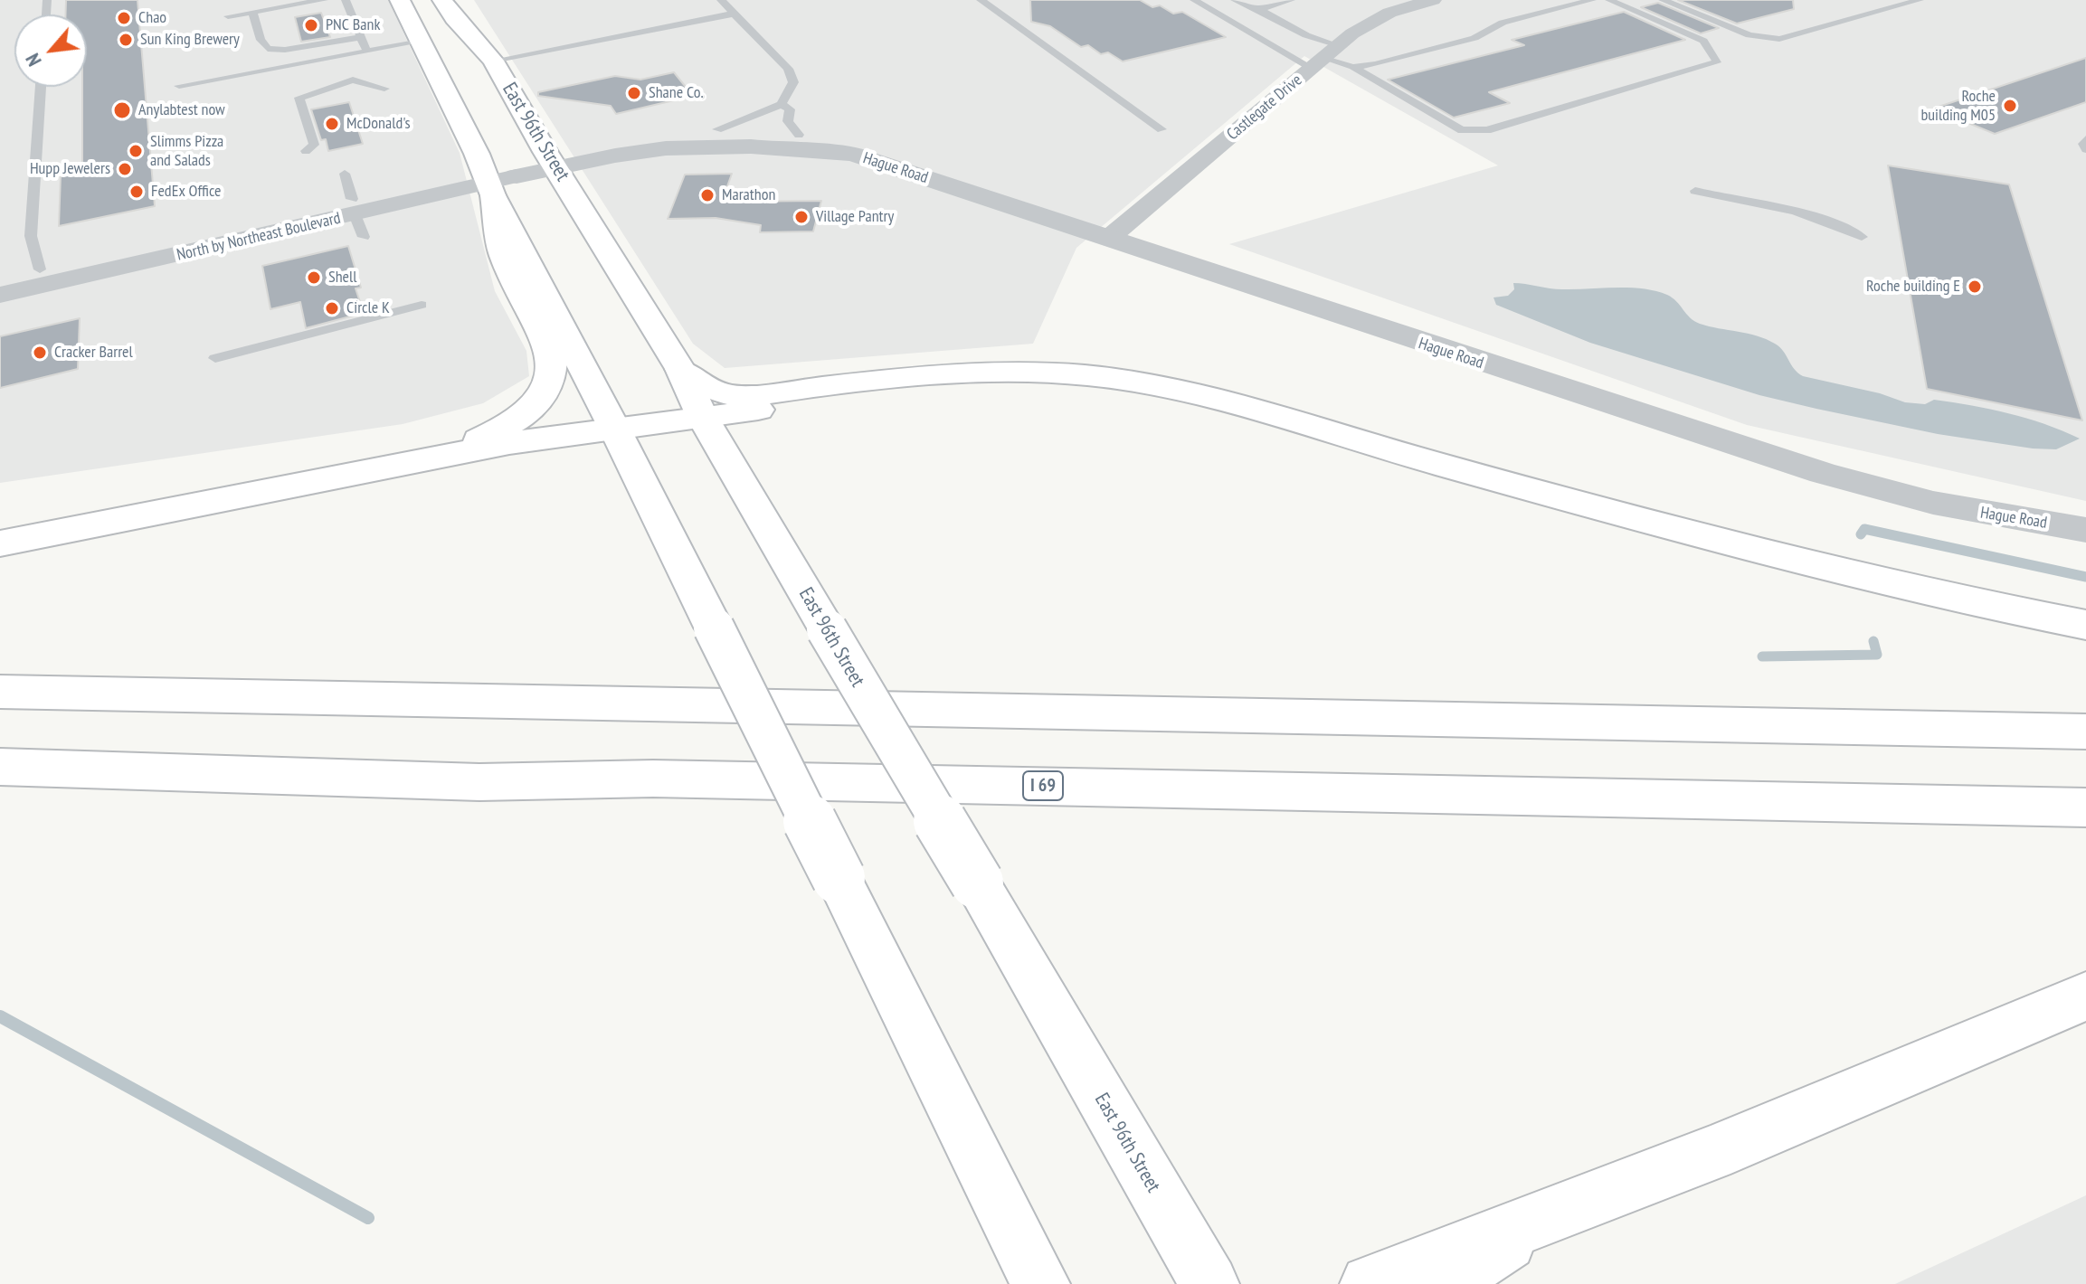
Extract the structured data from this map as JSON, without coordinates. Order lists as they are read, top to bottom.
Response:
{
  "streets": {
    "main road": ["East 96th Street", "I 69"],
    "street": ["Castlegate Drive", "Hague Road", "North by Northeast Boulevard"]
  },
  "crossings": [
    ["Castlegate Drive", "Hague Road"],
    ["East 96th Street", "Hague Road"],
    ["Hague Road", "North by Northeast Boulevard"]
  ],
  "places": [
    "Chao",
    "PNC Bank",
    "Sun King Brewery",
    "Shane Co.",
    "Roche building M05",
    "Anylabtest now",
    "McDonald's",
    "Slimms Pizza and Salads",
    "Hupp Jewelers",
    "FedEx Office",
    "Marathon",
    "Village Pantry",
    "Shell",
    "Roche building E",
    "Circle K",
    "Cracker Barrel"
  ],
  "north": "bottom left"
}
